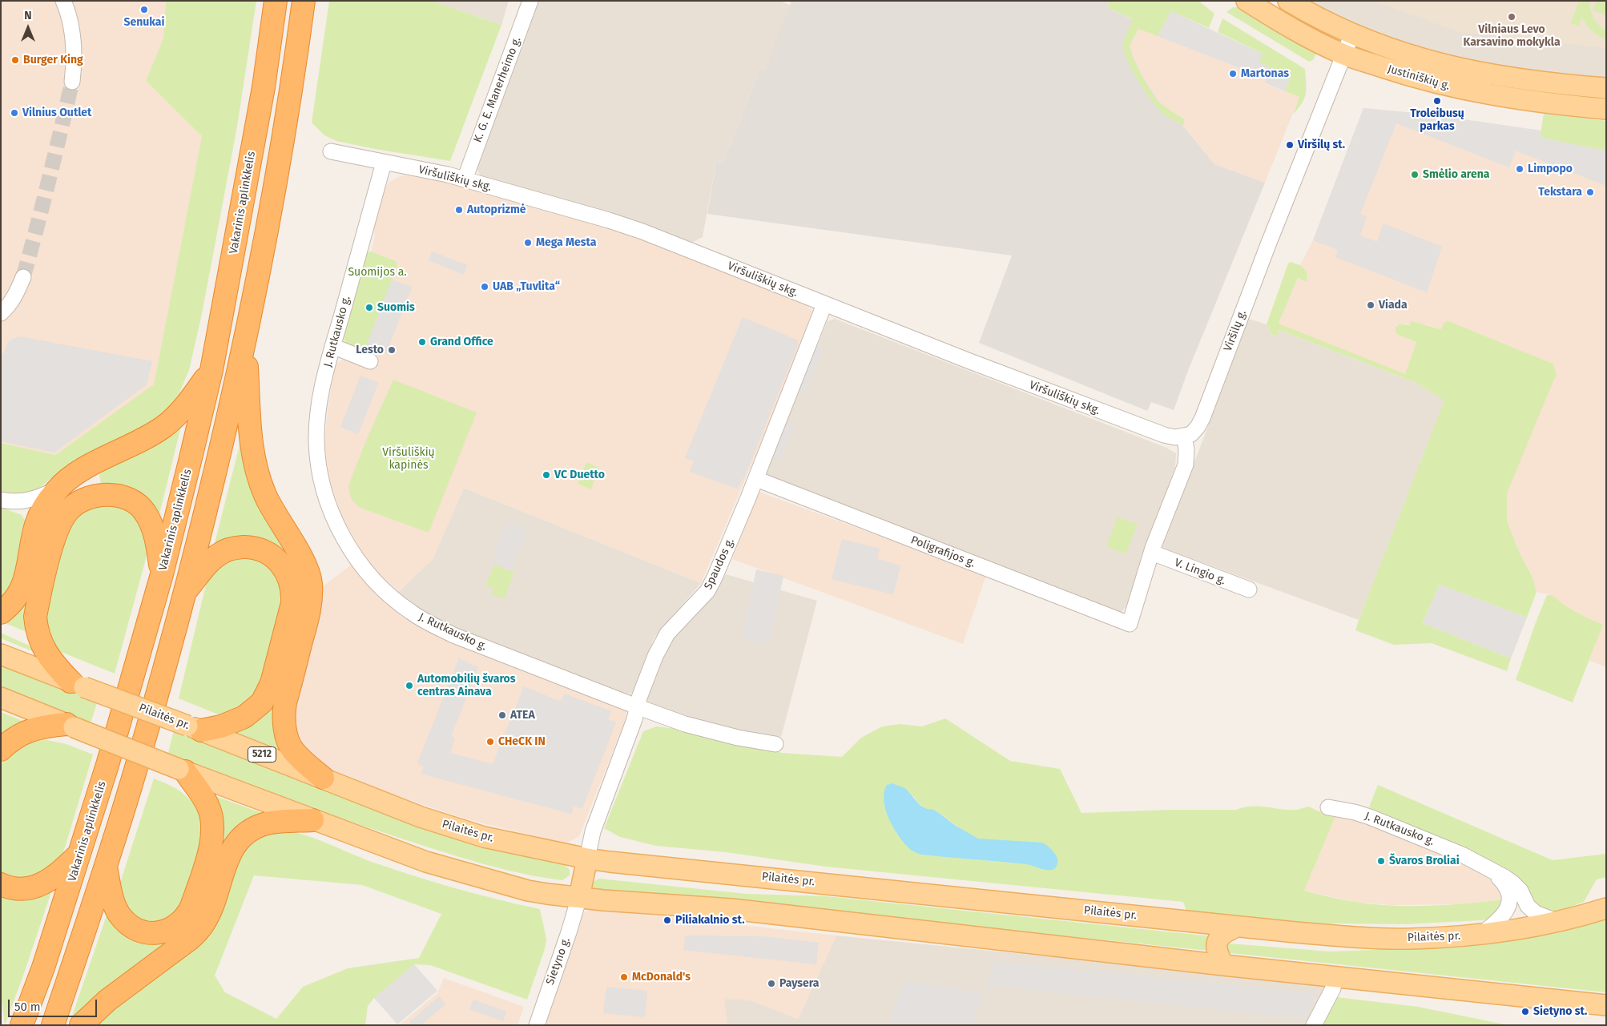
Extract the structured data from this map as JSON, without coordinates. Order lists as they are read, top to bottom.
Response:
{
  "streets": {
    "highway": ["Vakarinis aplinkkelis"],
    "main road": ["Justiniškių g.", "Pilaitės pr.", "5212"],
    "street": [
      "K. G. E. Manerheimo g.",
      "Viršuliškių skg.",
      "Viršilų g.",
      "J. Rutkausko g.",
      "Poligrafijos g.",
      "Spaudos g.",
      "V. Lingio g.",
      "Sietyno g."
    ]
  },
  "crossings": [
    ["Justiniškių g.", "Viršilų g."],
    ["K. G. E. Manerheimo g.", "Viršuliškių skg."],
    ["Viršuliškių skg.", "Viršilų g."],
    ["Viršuliškių skg.", "J. Rutkausko g."],
    ["Viršuliškių skg.", "Spaudos g."],
    ["J. Rutkausko g.", "Spaudos g."],
    ["J. Rutkausko g.", "Pilaitės pr."],
    ["Poligrafijos g.", "Spaudos g."],
    ["Poligrafijos g.", "V. Lingio g."],
    ["Spaudos g.", "Pilaitės pr."]
  ],
  "parks": ["Suomijos a.", "Viršuliškių kapinės"],
  "places": [
    "Senukai",
    "Vilniaus Levo Karsavino mokykla",
    "Burger King",
    "Martonas",
    "Troleibusų parkas",
    "Vilnius Outlet",
    "Viršilų st.",
    "Limpopo",
    "Smėlio arena",
    "Tekstara",
    "Autoprizmė",
    "Mega Mesta",
    "UAB „Tuvlita“",
    "Viada",
    "Suomis",
    "Grand Office",
    "Lesto",
    "VC Duetto",
    "Automobilių švaros centras Ainava",
    "ATEA",
    "CHeCK IN",
    "Švaros Broliai",
    "Piliakalnio st.",
    "McDonald's",
    "Paysera",
    "Sietyno st."
  ],
  "scale_bar": "50 m",
  "north": "top"
}
